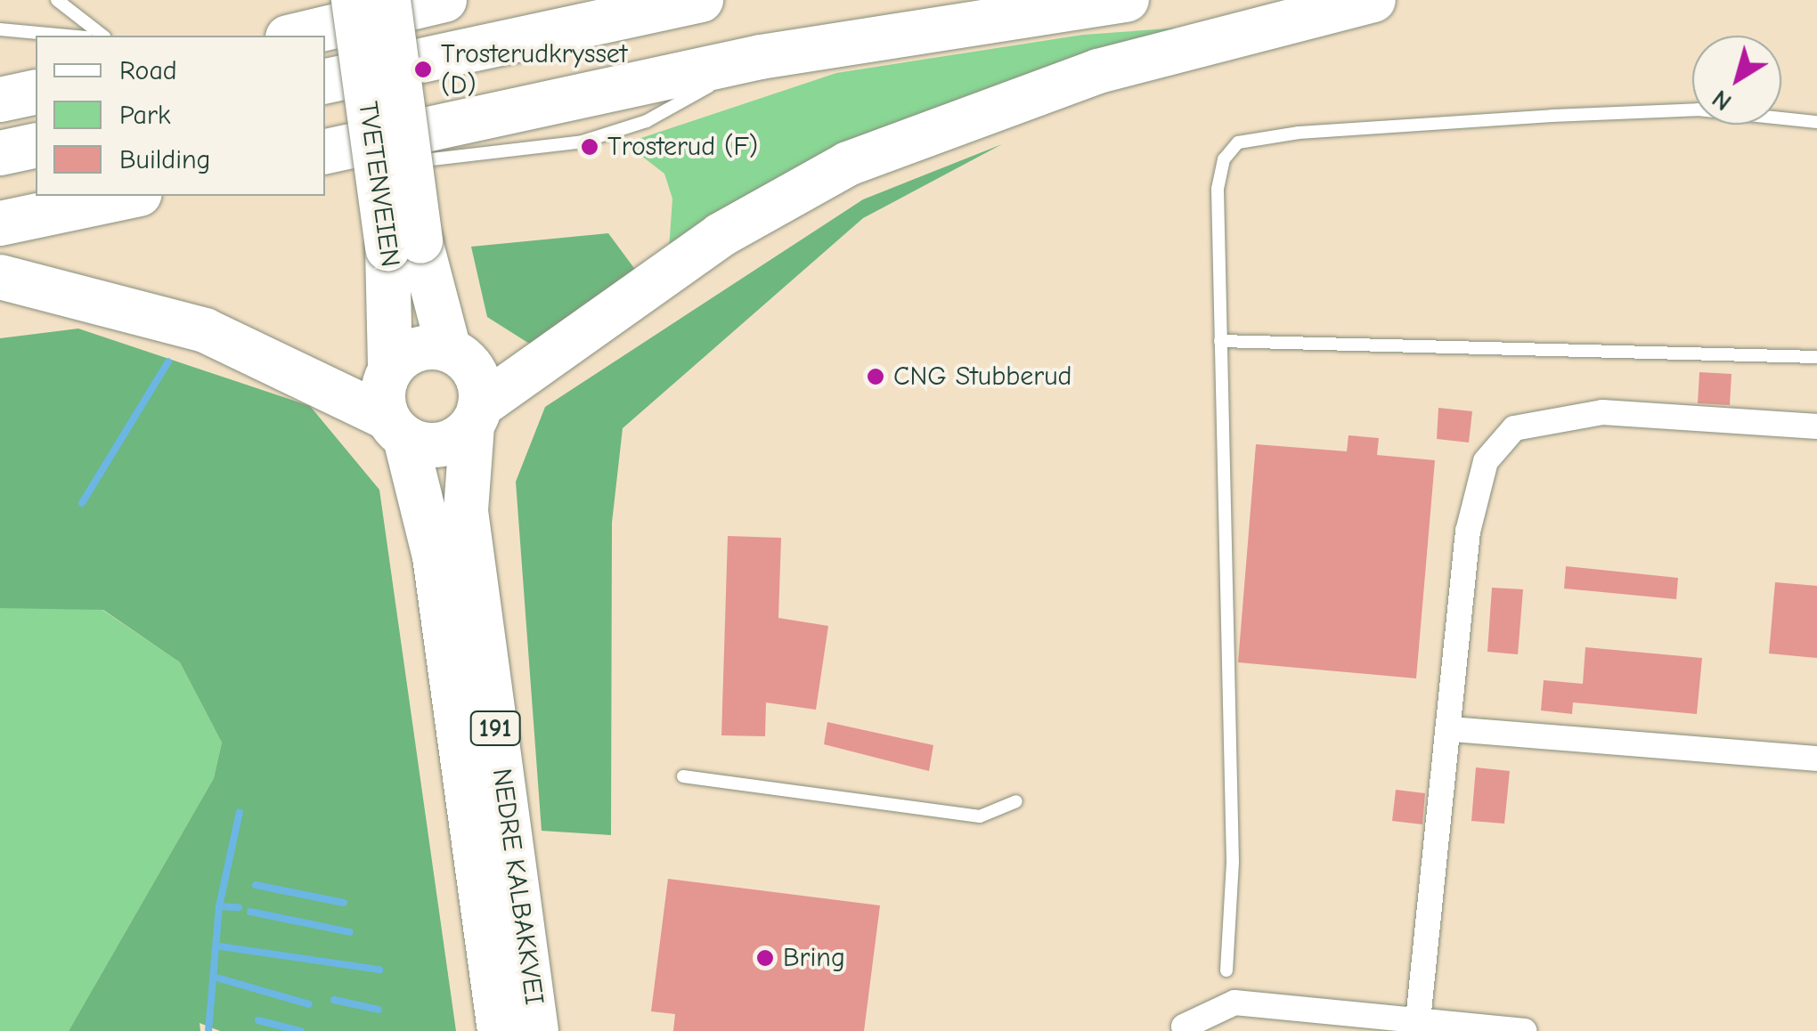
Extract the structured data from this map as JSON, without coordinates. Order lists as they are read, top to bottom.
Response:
{
  "streets": {
    "highway": ["TVETENVEIEN", "191", "NEDRE KALBAKKVEI"]
  },
  "crossings": [
    ["TVETENVEIEN", "191"],
    ["TVETENVEIEN", "NEDRE KALBAKKVEI"],
    ["191", "NEDRE KALBAKKVEI"]
  ],
  "places": [
    "Trosterudkrysset (D)",
    "Trosterud (F)",
    "CNG Stubberud",
    "Bring"
  ],
  "legend": ["Road", "Park", "Building"],
  "north": "bottom left"
}
